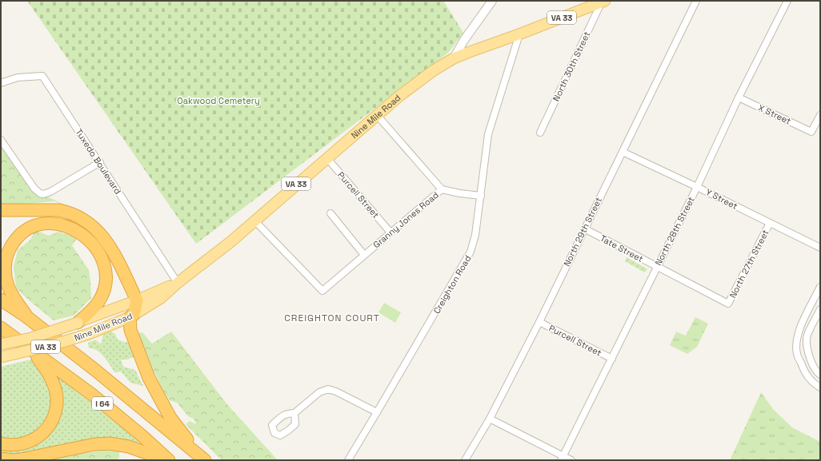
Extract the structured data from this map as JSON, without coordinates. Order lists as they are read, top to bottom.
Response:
{
  "streets": {
    "highway": ["I 64"],
    "main road": ["VA 33", "Nine Mile Road"],
    "street": [
      "North 30th Street",
      "X Street",
      "Tuxedo Boulevard",
      "Purcell Street",
      "Y Street",
      "Granny Jones Road",
      "North 28th Street",
      "North 29th Street",
      "Tate Street",
      "North 27th Street",
      "Creighton Road"
    ]
  },
  "crossings": [
    ["North 30th Street", "Nine Mile Road"],
    ["X Street", "North 28th Street"],
    ["Nine Mile Road", "Tuxedo Boulevard"],
    ["Nine Mile Road", "Purcell Street"],
    ["Nine Mile Road", "Granny Jones Road"],
    ["Nine Mile Road", "Creighton Road"],
    ["Purcell Street", "Granny Jones Road"],
    ["Purcell Street", "North 28th Street"],
    ["Purcell Street", "North 29th Street"],
    ["Y Street", "North 28th Street"],
    ["Y Street", "North 29th Street"],
    ["Y Street", "North 27th Street"],
    ["North 28th Street", "Tate Street"],
    ["North 29th Street", "Tate Street"],
    ["Tate Street", "North 27th Street"]
  ],
  "districts": ["CREIGHTON COURT"],
  "parks": ["Oakwood Cemetery"]
}
